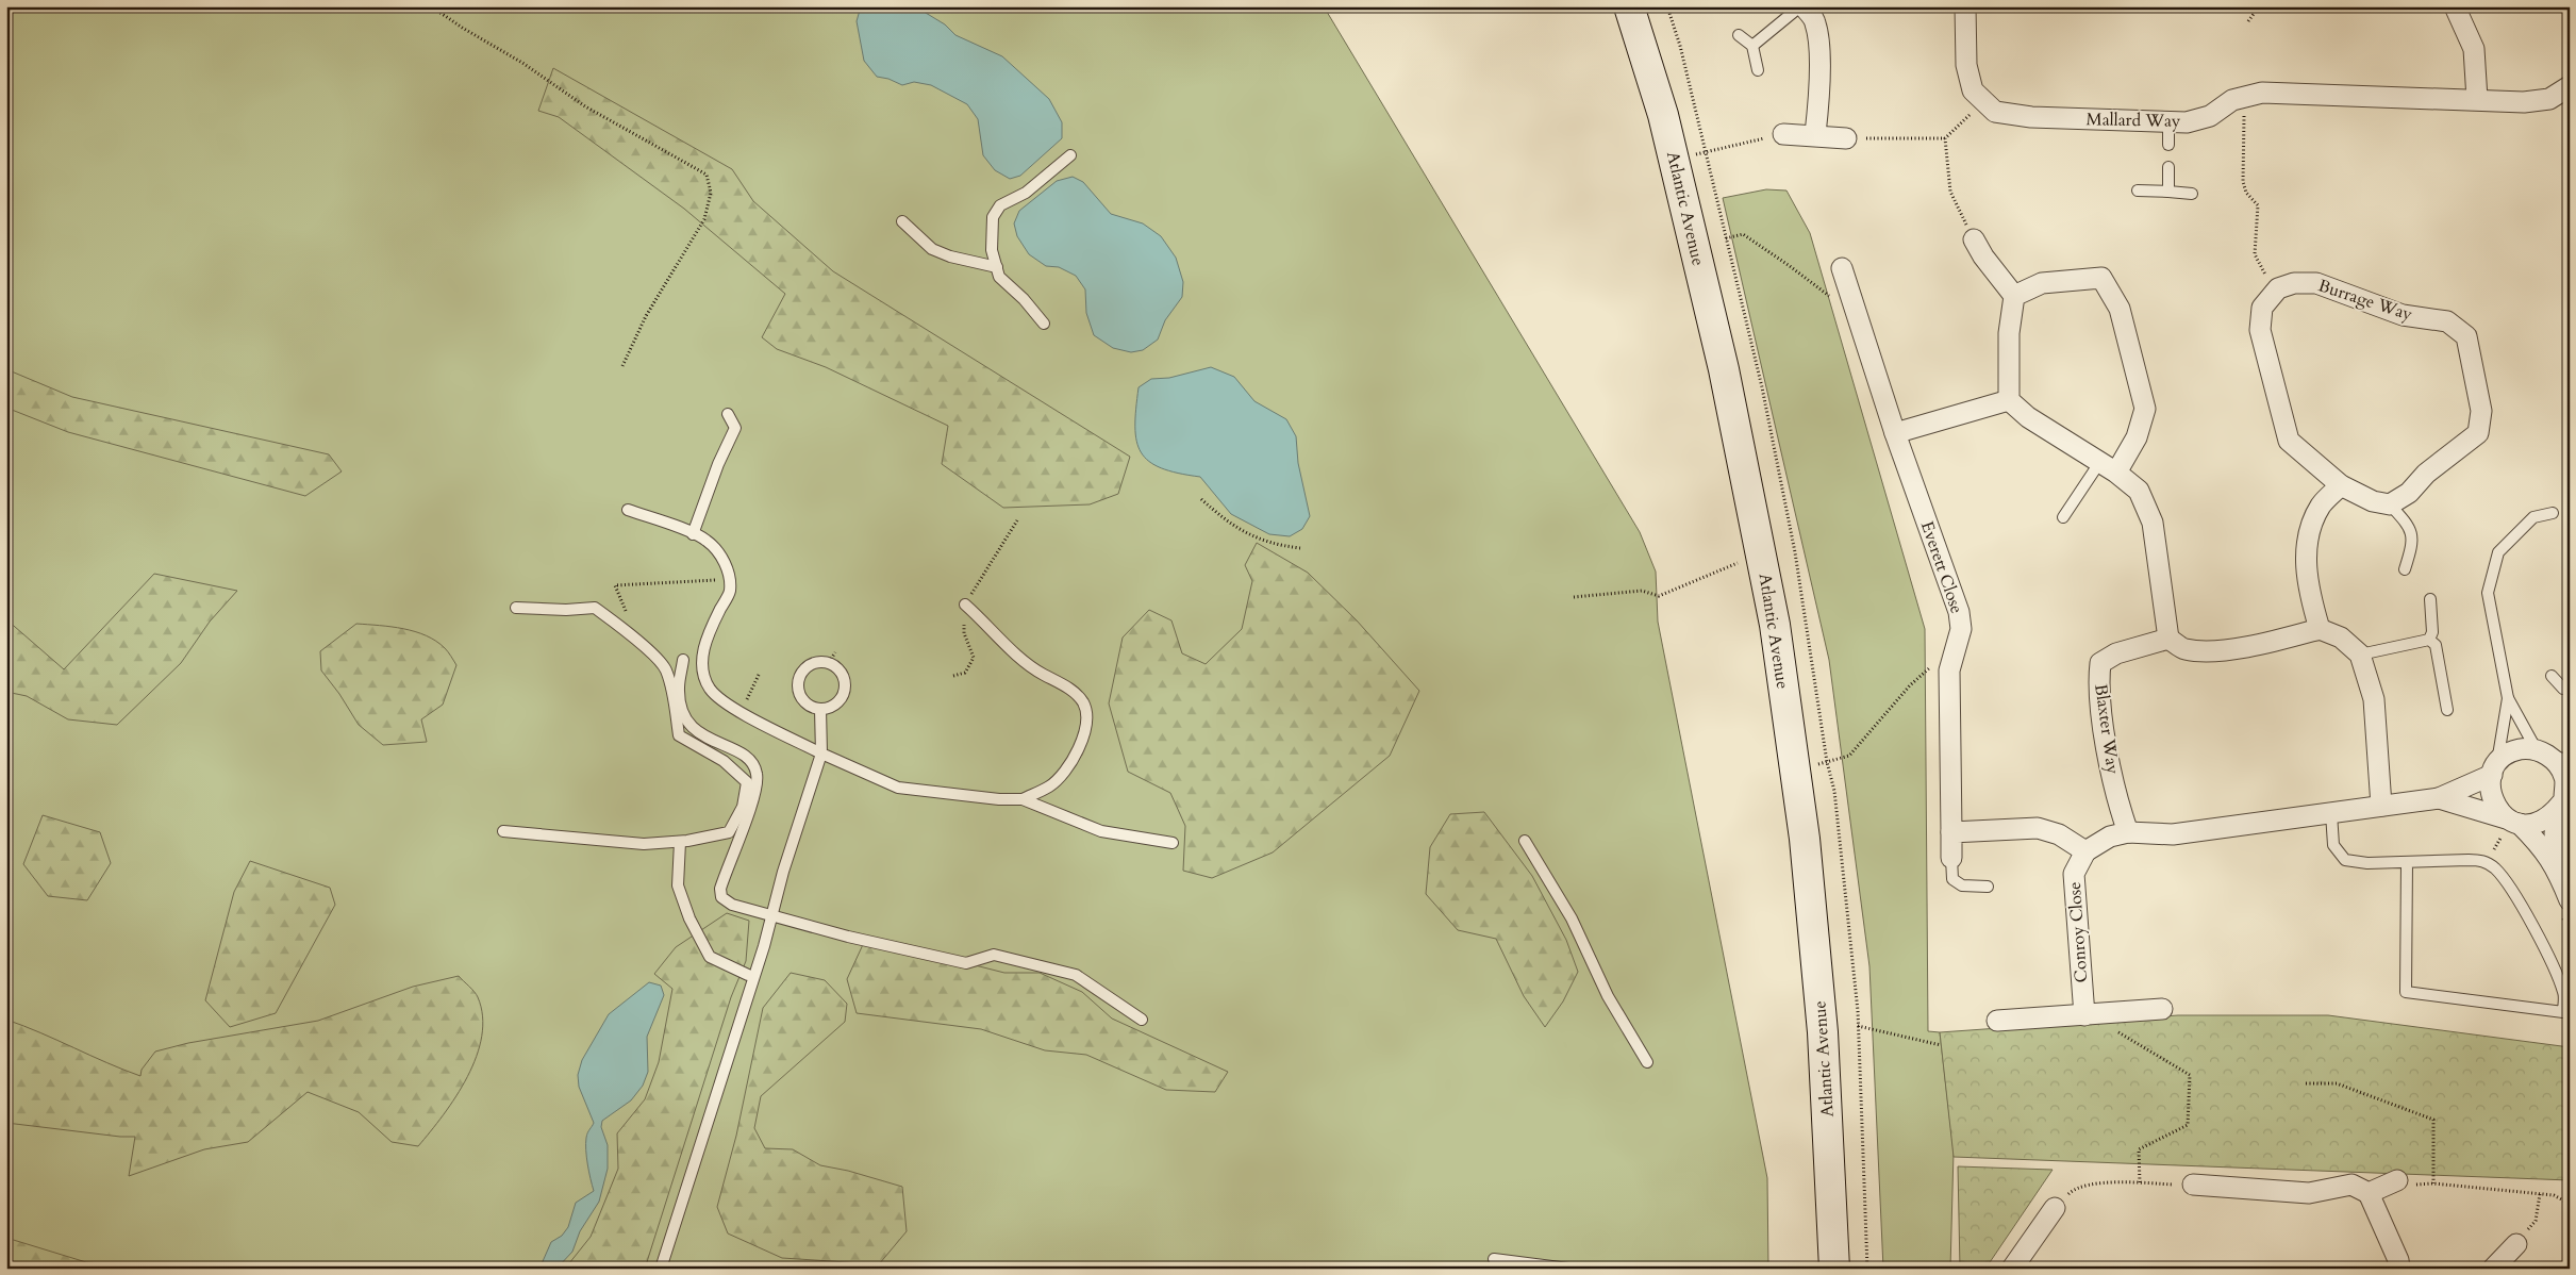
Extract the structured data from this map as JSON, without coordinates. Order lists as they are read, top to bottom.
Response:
{
  "streets": {
    "street": [
      "Mallard Way",
      "Atlantic Avenue",
      "Burrage Way",
      "Everett Close",
      "Blaxter Way",
      "Conroy Close"
    ]
  }
}
